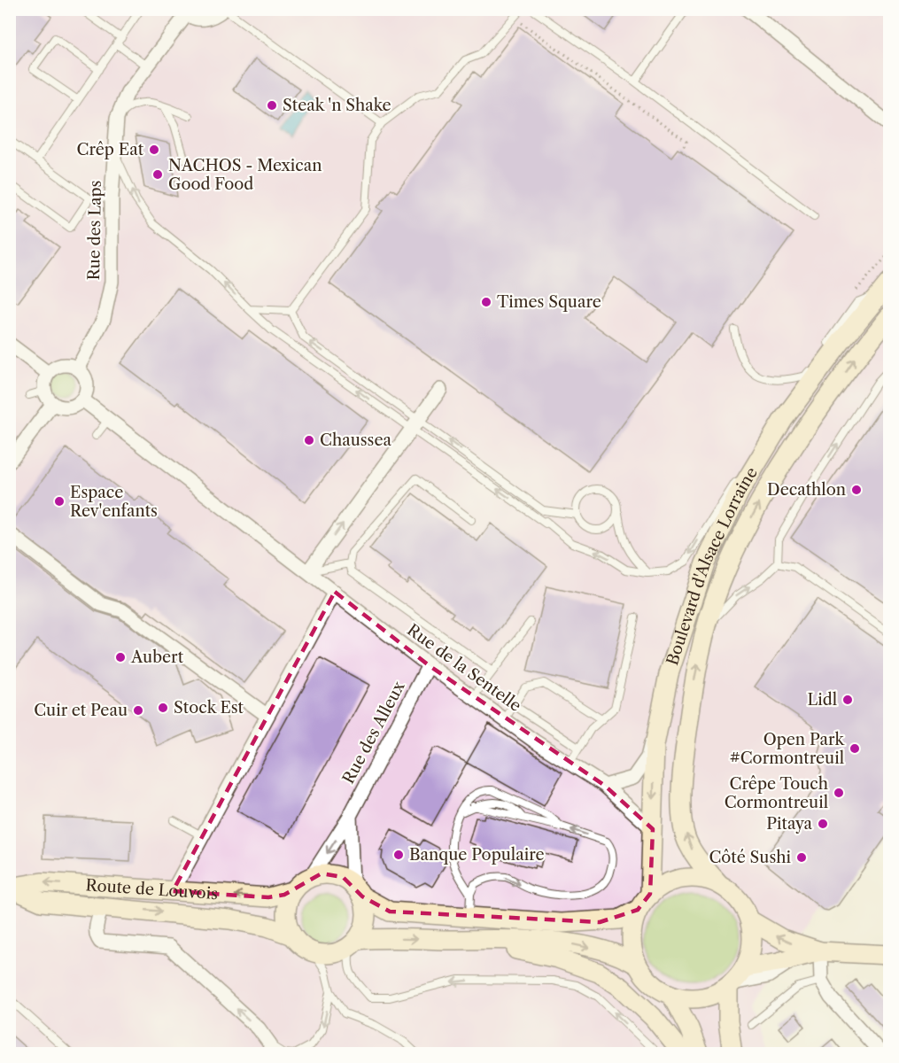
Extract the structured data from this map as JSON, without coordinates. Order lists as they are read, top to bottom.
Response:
{
  "streets": {
    "main road": ["Boulevard d'Alsace Lorraine", "Route de Louvois"],
    "street": ["Rue des Laps", "Rue de la Sentelle", "Rue des Alleux"]
  },
  "crossings": [
    ["Rue des Laps", "Rue de la Sentelle"],
    ["Boulevard d'Alsace Lorraine", "Rue de la Sentelle"],
    ["Rue de la Sentelle", "Rue des Alleux"],
    ["Rue des Alleux", "Route de Louvois"]
  ],
  "places": [
    "Steak 'n Shake",
    "Crêp Eat",
    "NACHOS - Mexican Good Food",
    "Times Square",
    "Chaussea",
    "Decathlon",
    "Espace Rev'enfants",
    "Aubert",
    "Lidl",
    "Stock Est",
    "Cuir et Peau",
    "Open Park #Cormontreuil",
    "Crêpe Touch Cormontreuil",
    "Pitaya",
    "Banque Populaire",
    "Côté Sushi"
  ]
}
